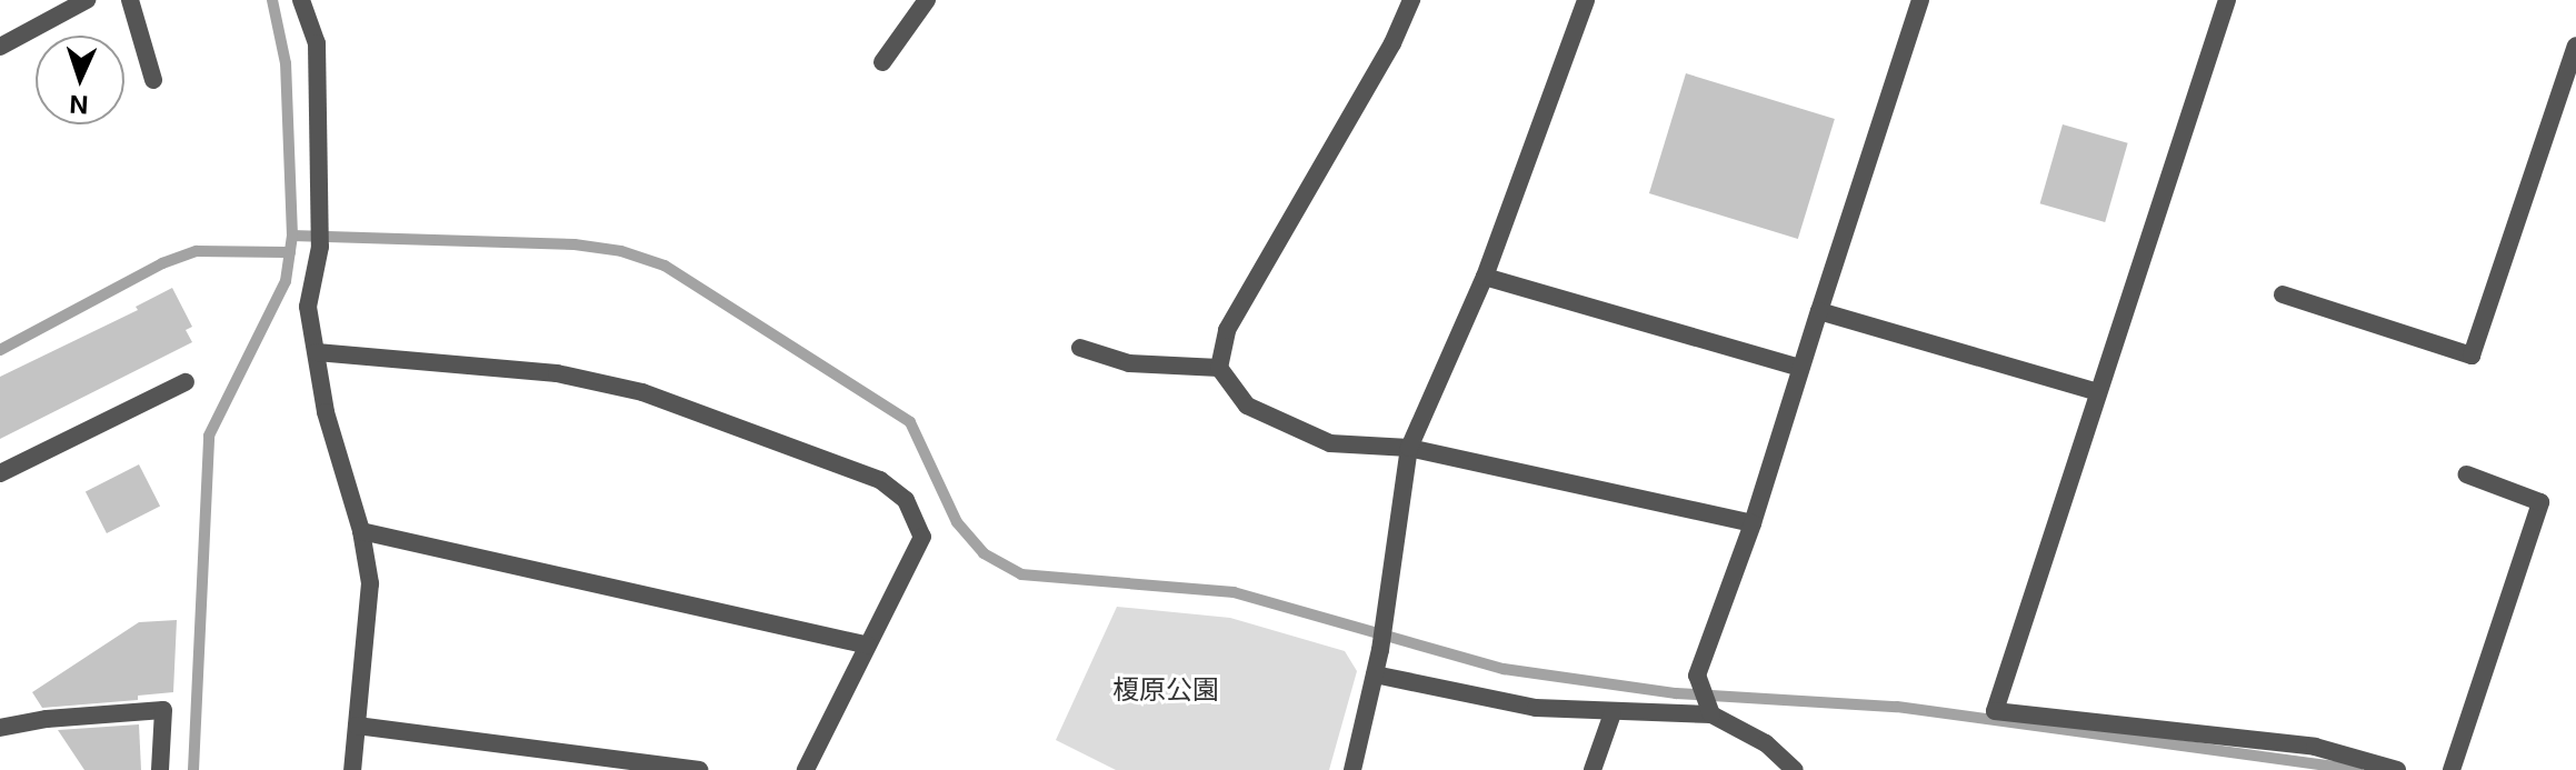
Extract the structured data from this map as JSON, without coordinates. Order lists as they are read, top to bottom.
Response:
{
  "parks": ["榎原公園"],
  "north": "bottom"
}
